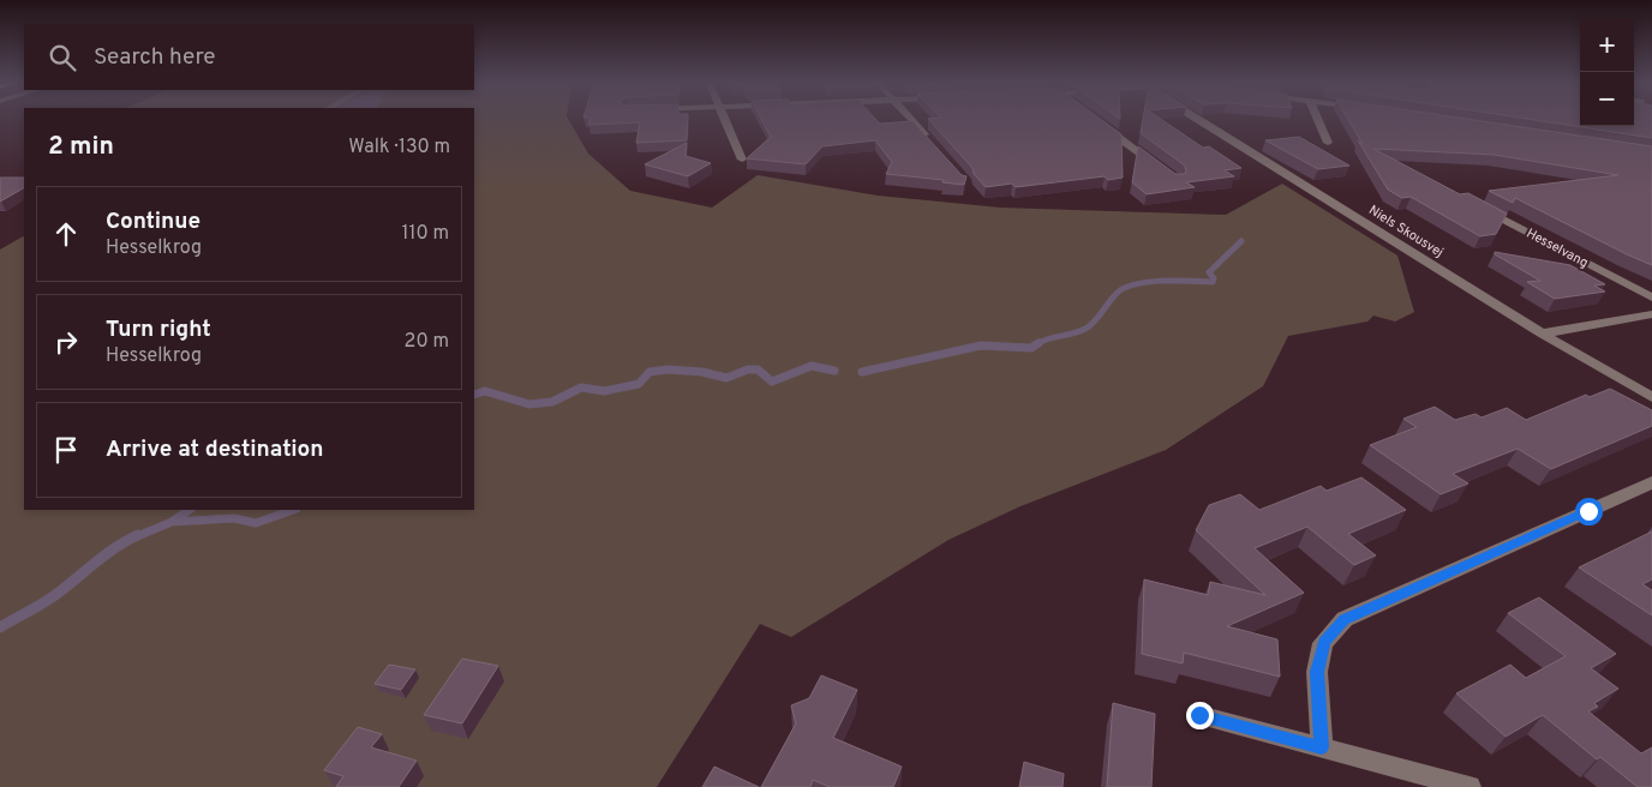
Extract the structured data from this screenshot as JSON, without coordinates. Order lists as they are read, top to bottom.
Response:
{
  "streets": {
    "street": ["Niels Skousvej", "Hesselvang"]
  },
  "page": {
    "map_buttons": ["+", "−"],
    "search": "Search here",
    "heading": ["2 min", "Walk · 130 m"],
    "list": [
      ["Continue", "Hesselkrog", "110 m"],
      ["Turn right", "Hesselkrog", "20 m"],
      "Arrive at destination"
    ]
  }
}
